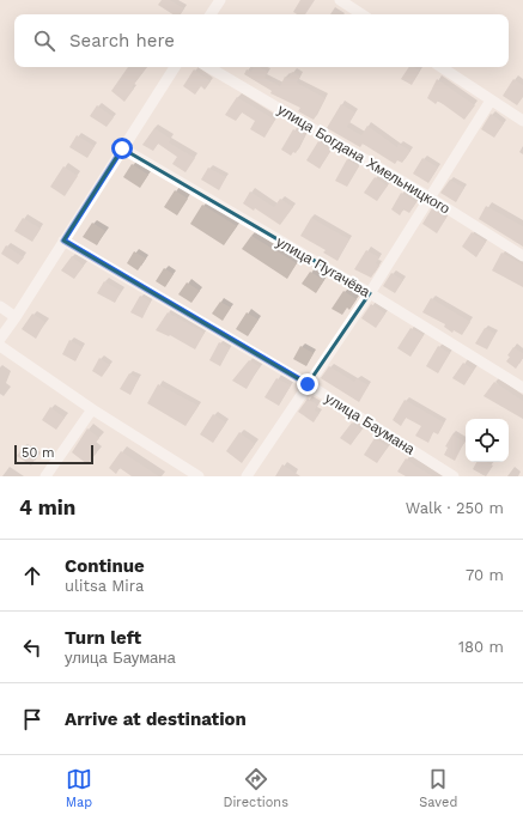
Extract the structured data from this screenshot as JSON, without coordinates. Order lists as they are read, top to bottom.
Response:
{
  "streets": {
    "street": ["улица Богдана Хмельницкого", "улица Пугачёва", "улица Баумана"]
  },
  "scale_bar": "50 m",
  "page": {
    "search": "Search here",
    "scale": "50 m",
    "heading": ["4 min", "Walk · 250 m"],
    "list": [
      ["Continue", "ulitsa Mira", "70 m"],
      ["Turn left", "улица Баумана", "180 m"],
      "Arrive at destination"
    ],
    "nav": ["Map", "Directions", "Saved"]
  }
}
